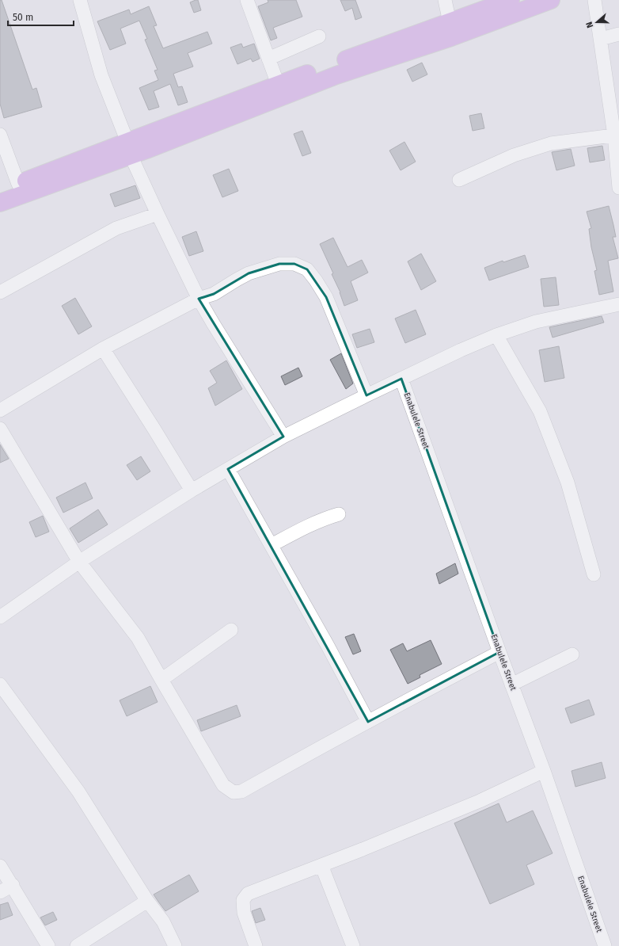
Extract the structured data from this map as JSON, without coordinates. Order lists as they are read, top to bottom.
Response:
{
  "streets": {
    "street": ["Enabulele Street"]
  },
  "scale_bar": "50 m",
  "north": "left"
}
